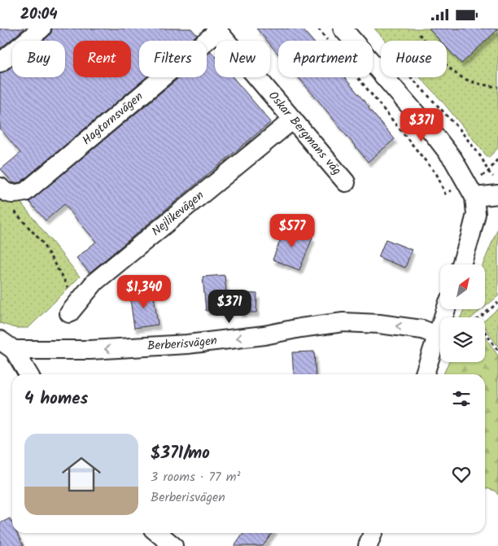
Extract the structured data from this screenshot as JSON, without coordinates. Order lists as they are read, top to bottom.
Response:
{
  "streets": {
    "street": [
      "Hagtornsvägen",
      "Oskar Bergmans väg",
      "Nejlikevägen",
      "Berberisvägen"
    ]
  },
  "crossings": [
    ["Hagtornsvägen", "Oskar Bergmans väg"],
    ["Oskar Bergmans väg", "Nejlikevägen"]
  ],
  "one_way": ["Berberisvägen"],
  "north": "top right",
  "page": {
    "status": "20:04",
    "chip": [
      "Buy",
      "Rent",
      "Filters",
      "New",
      "Apartment",
      "House"
    ],
    "price": [
      "$371",
      "$577",
      "$1,340",
      "$371"
    ],
    "heading": "4 homes",
    "list": [
      {
        "name": "$371/mo",
        "note": "3 rooms · 77 m² · Berberisvägen"
      }
    ]
  }
}
